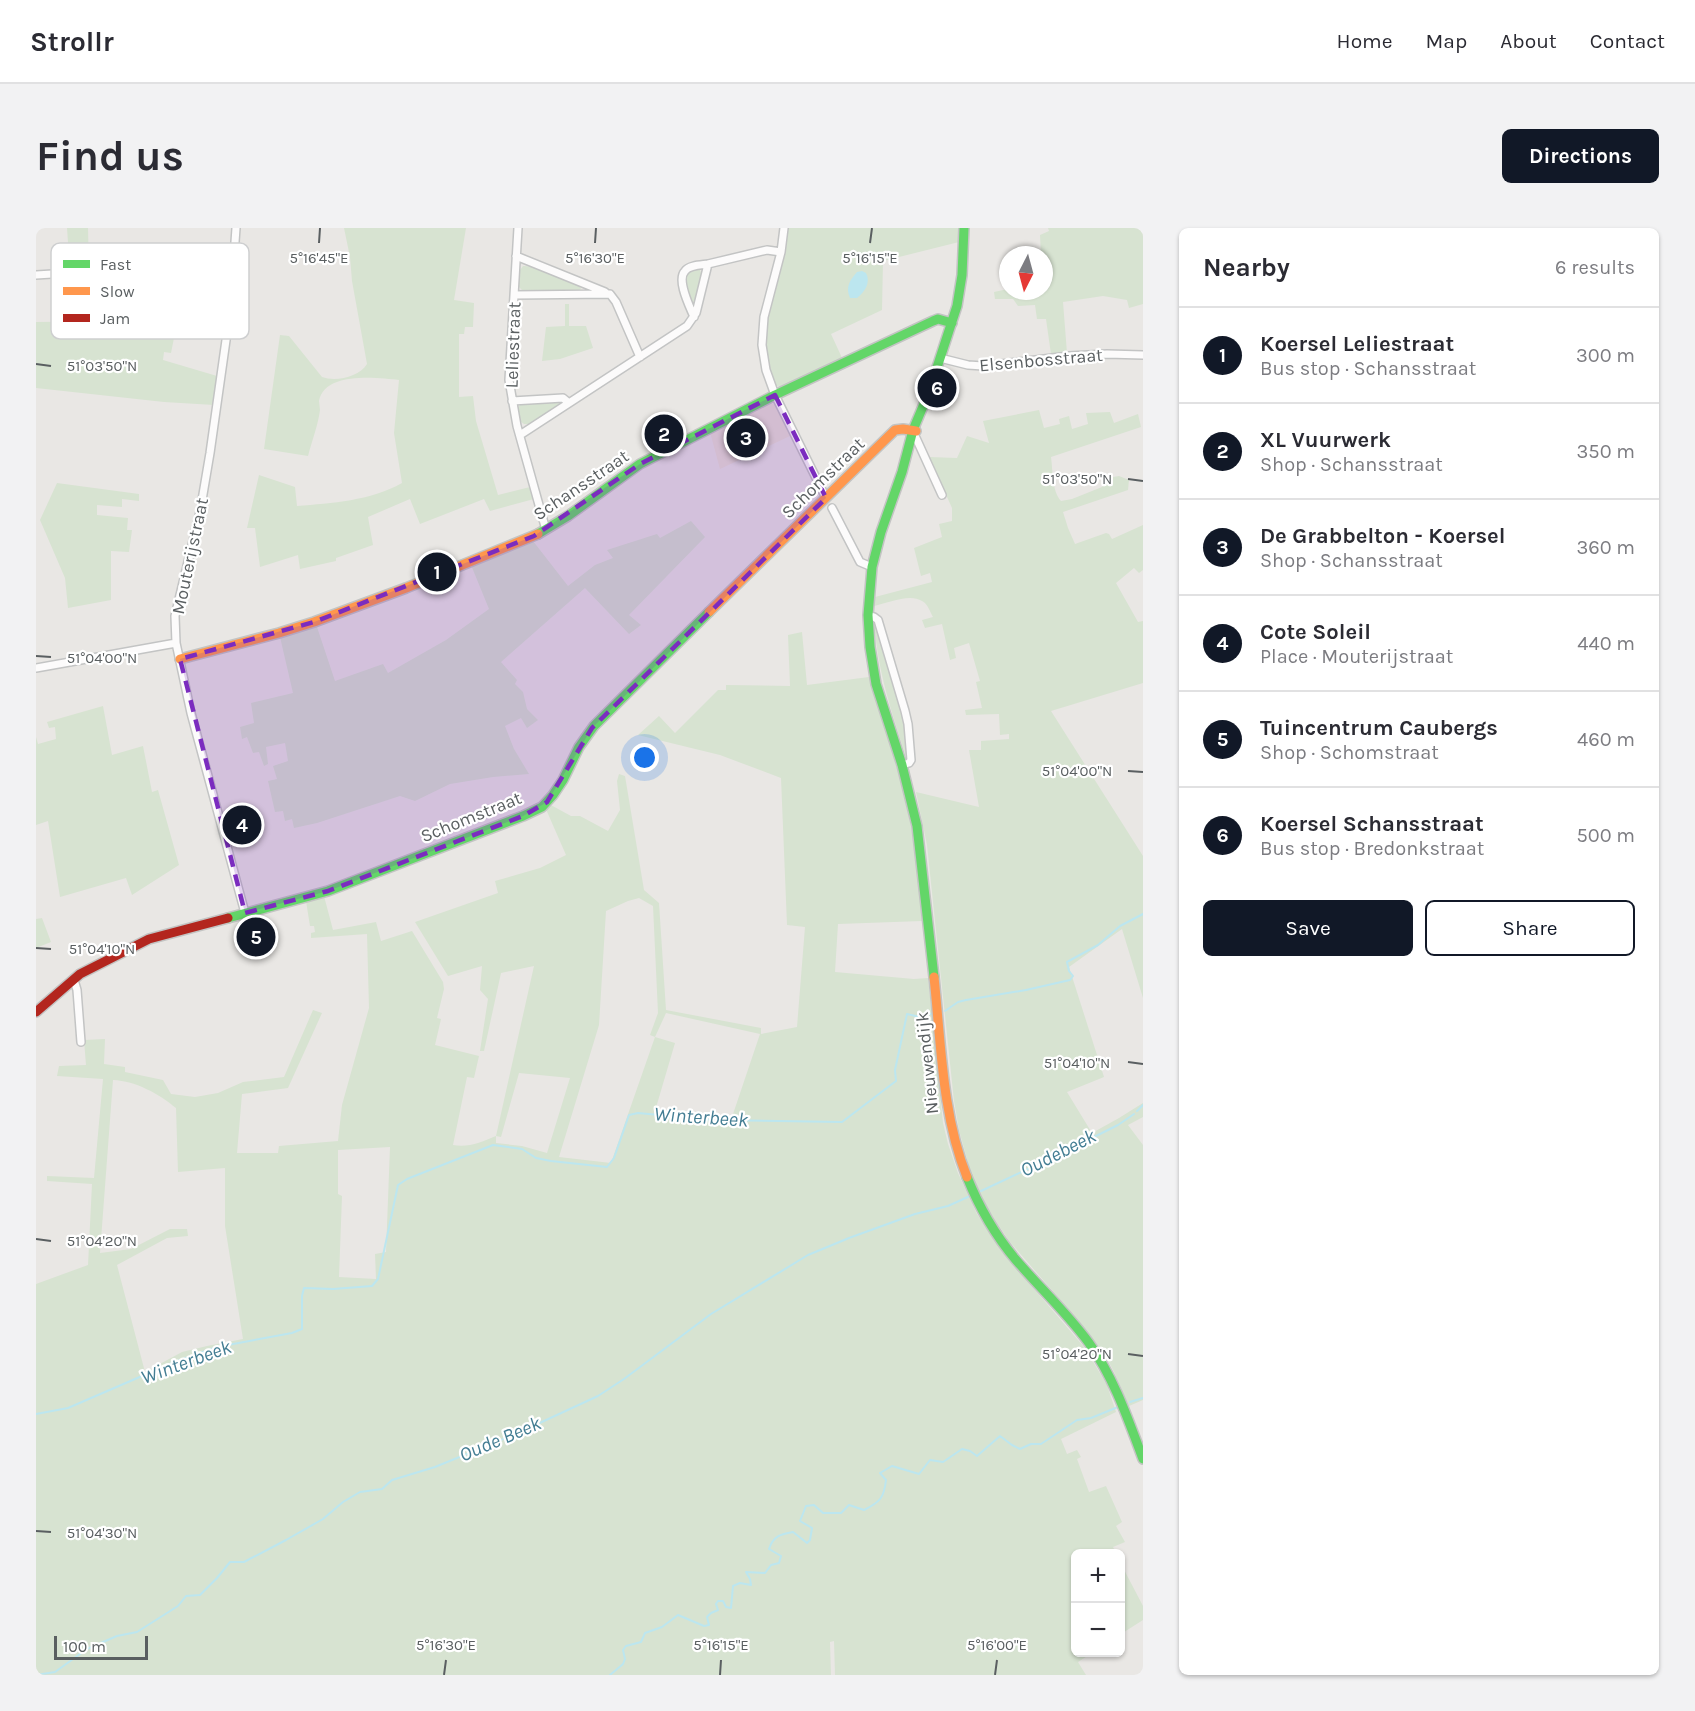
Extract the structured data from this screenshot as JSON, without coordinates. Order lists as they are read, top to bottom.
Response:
{
  "streets": {
    "street": [
      "Leliestraat",
      "Elsenbosstraat",
      "Schomstraat",
      "Schansstraat",
      "Mouterijstraat",
      "Nieuwendijk"
    ]
  },
  "crossings": [
    ["Leliestraat", "Schansstraat"],
    ["Elsenbosstraat", "Nieuwendijk"],
    ["Schomstraat", "Mouterijstraat"],
    ["Schomstraat", "Nieuwendijk"],
    ["Schansstraat", "Mouterijstraat"],
    ["Schansstraat", "Nieuwendijk"]
  ],
  "water": ["Winterbeek", "Oudebeek", "Oude Beek"],
  "legend": ["Fast", "Slow", "Jam"],
  "scale_bar": "100 m",
  "north": "bottom",
  "page": {
    "header": "Strollr",
    "nav": [
      "Home",
      "Map",
      "About",
      "Contact"
    ],
    "buttons": [
      "Directions",
      ["Save", "Share"]
    ],
    "title": "Find us",
    "heading": ["Nearby", "6 results"],
    "list": [
      {
        "mark": "1",
        "name": "Koersel Leliestraat",
        "note": "Bus stop · Schansstraat",
        "value": "300 m"
      },
      {
        "mark": "2",
        "name": "XL Vuurwerk",
        "note": "Shop · Schansstraat",
        "value": "350 m"
      },
      {
        "mark": "3",
        "name": "De Grabbelton - Koersel",
        "note": "Shop · Schansstraat",
        "value": "360 m"
      },
      {
        "mark": "4",
        "name": "Cote Soleil",
        "note": "Place · Mouterijstraat",
        "value": "440 m"
      },
      {
        "mark": "5",
        "name": "Tuincentrum Caubergs",
        "note": "Shop · Schomstraat",
        "value": "460 m"
      },
      {
        "mark": "6",
        "name": "Koersel Schansstraat",
        "note": "Bus stop · Bredonkstraat",
        "value": "500 m"
      }
    ],
    "pins": [
      "6",
      "2",
      "3",
      "1",
      "4",
      "5"
    ],
    "map_buttons": ["+", "−"],
    "scale": "100 m"
  },
  "coordinates": [
    "5°16'45\"E",
    "5°16'30\"E",
    "5°16'15\"E",
    "51°03'50\"N",
    "51°04'00\"N",
    "51°04'10\"N",
    "51°04'20\"N",
    "51°04'30\"N",
    "5°16'00\"E"
  ]
}
